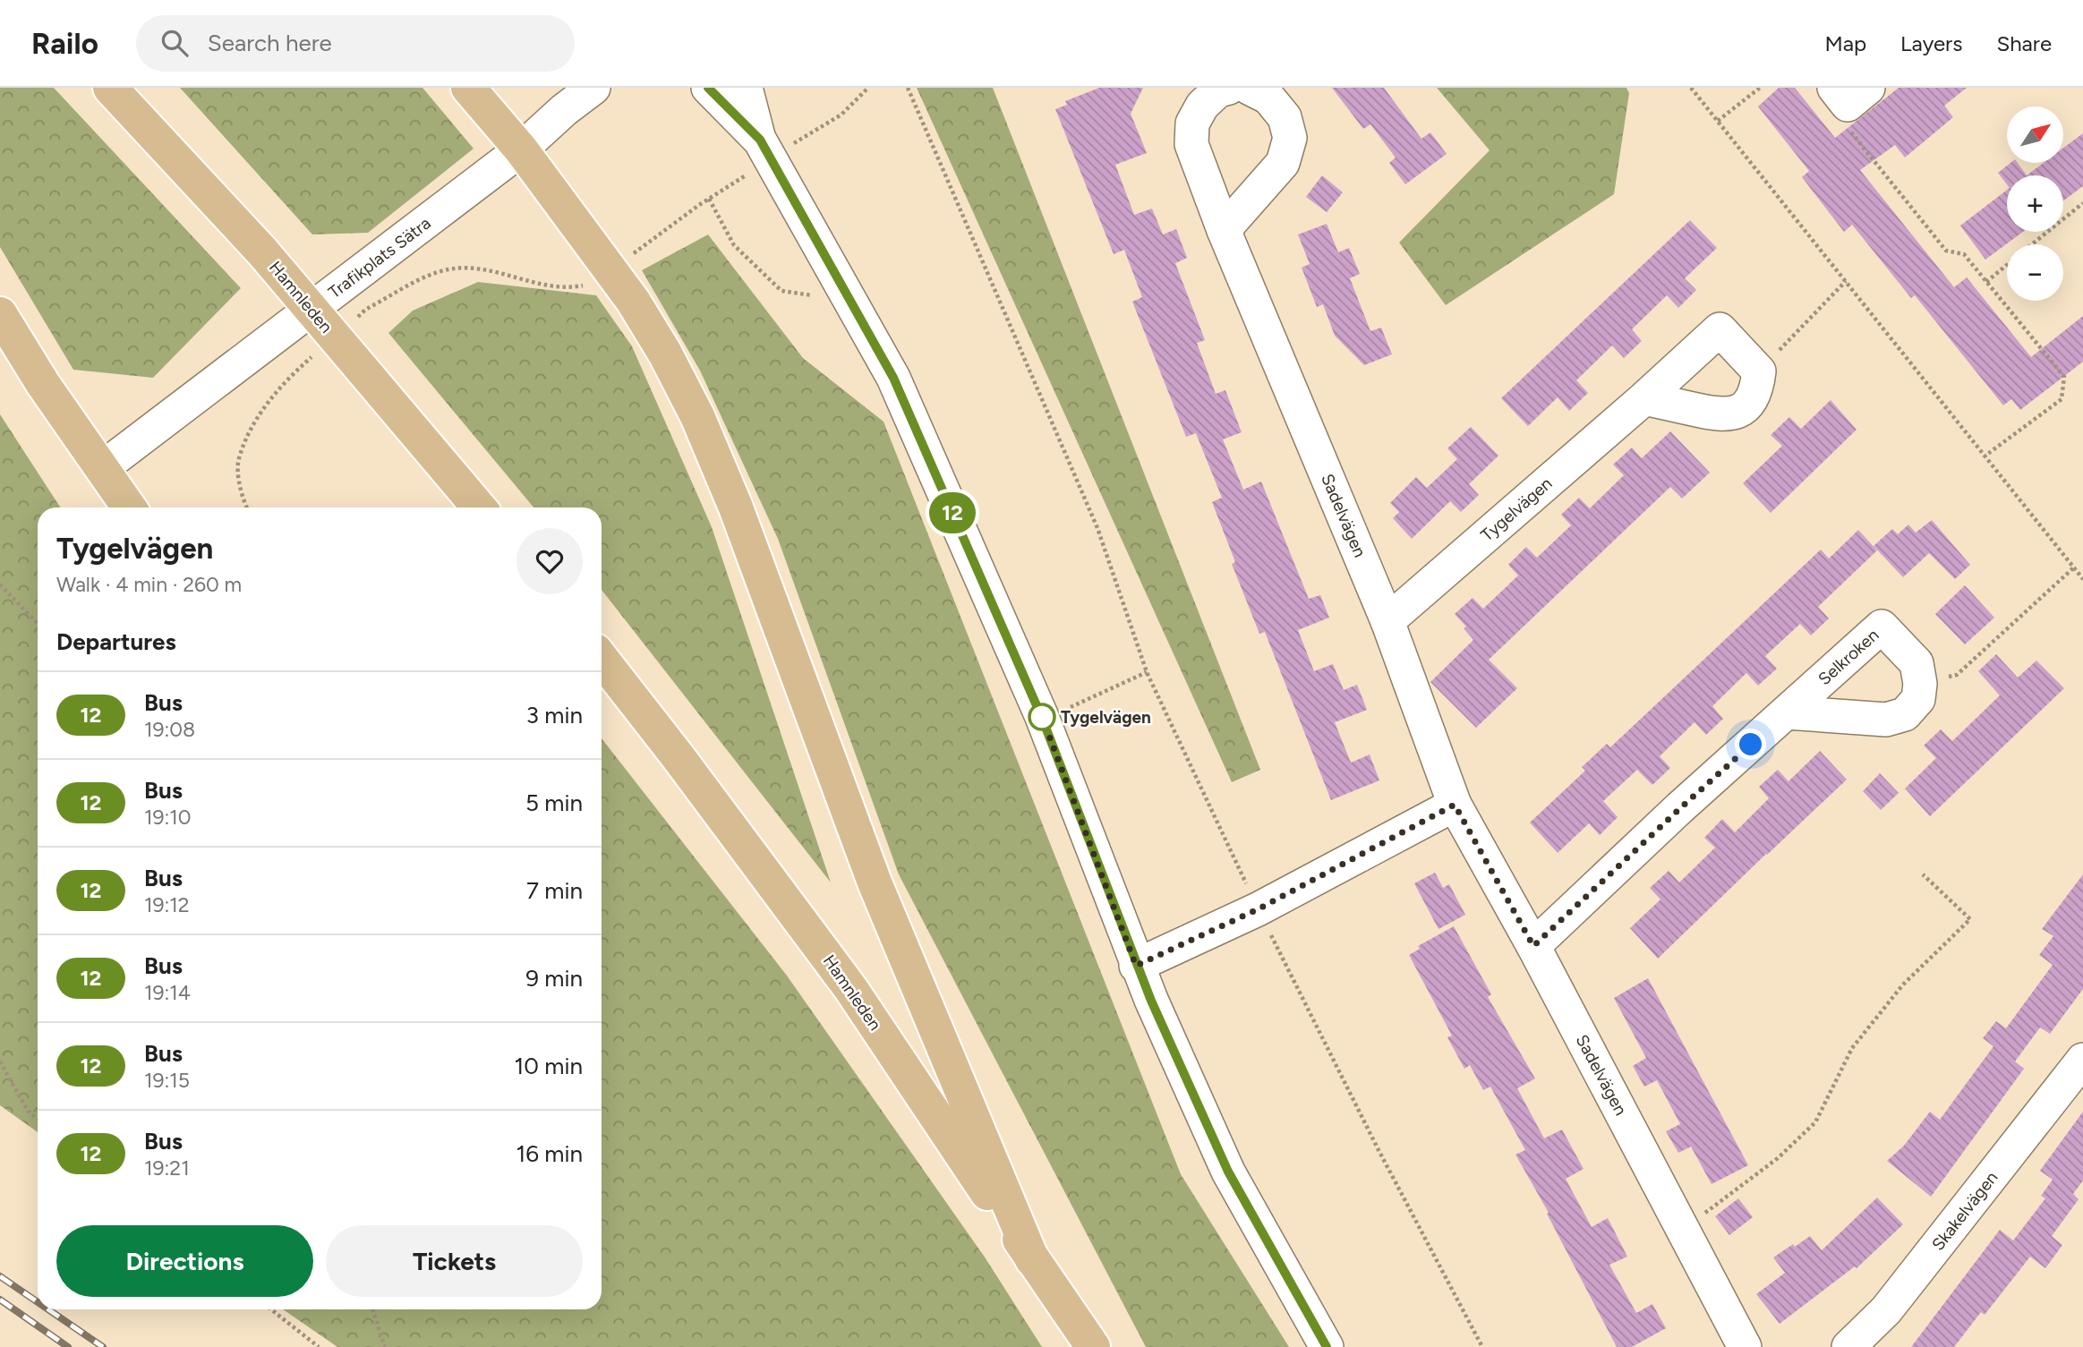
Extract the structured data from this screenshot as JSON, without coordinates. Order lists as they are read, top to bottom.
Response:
{
  "streets": {
    "main road": ["Hamnleden"],
    "street": [
      "Trafikplats Sätra",
      "Tygelvägen",
      "Sadelvägen",
      "Selkroken",
      "Skakelvägen"
    ]
  },
  "crossings": [
    ["Tygelvägen", "Sadelvägen"],
    ["Sadelvägen", "Selkroken"]
  ],
  "places": ["Tygelvägen"],
  "lines": ["bus line 12"],
  "north": "top right",
  "page": {
    "header": "Railo",
    "search": "Search here",
    "nav": ["Map", "Layers", "Share"],
    "on_map": "12",
    "map_buttons": ["+", "−"],
    "heading": [
      ["Tygelvägen", "Walk · 4 min · 260 m"],
      "Departures"
    ],
    "list": [
      {
        "mark": "12",
        "name": "Bus",
        "note": "19:08",
        "value": "3 min"
      },
      {
        "mark": "12",
        "name": "Bus",
        "note": "19:10",
        "value": "5 min"
      },
      {
        "mark": "12",
        "name": "Bus",
        "note": "19:12",
        "value": "7 min"
      },
      {
        "mark": "12",
        "name": "Bus",
        "note": "19:14",
        "value": "9 min"
      },
      {
        "mark": "12",
        "name": "Bus",
        "note": "19:15",
        "value": "10 min"
      },
      {
        "mark": "12",
        "name": "Bus",
        "note": "19:21",
        "value": "16 min"
      }
    ],
    "buttons": ["Directions", "Tickets"]
  }
}
